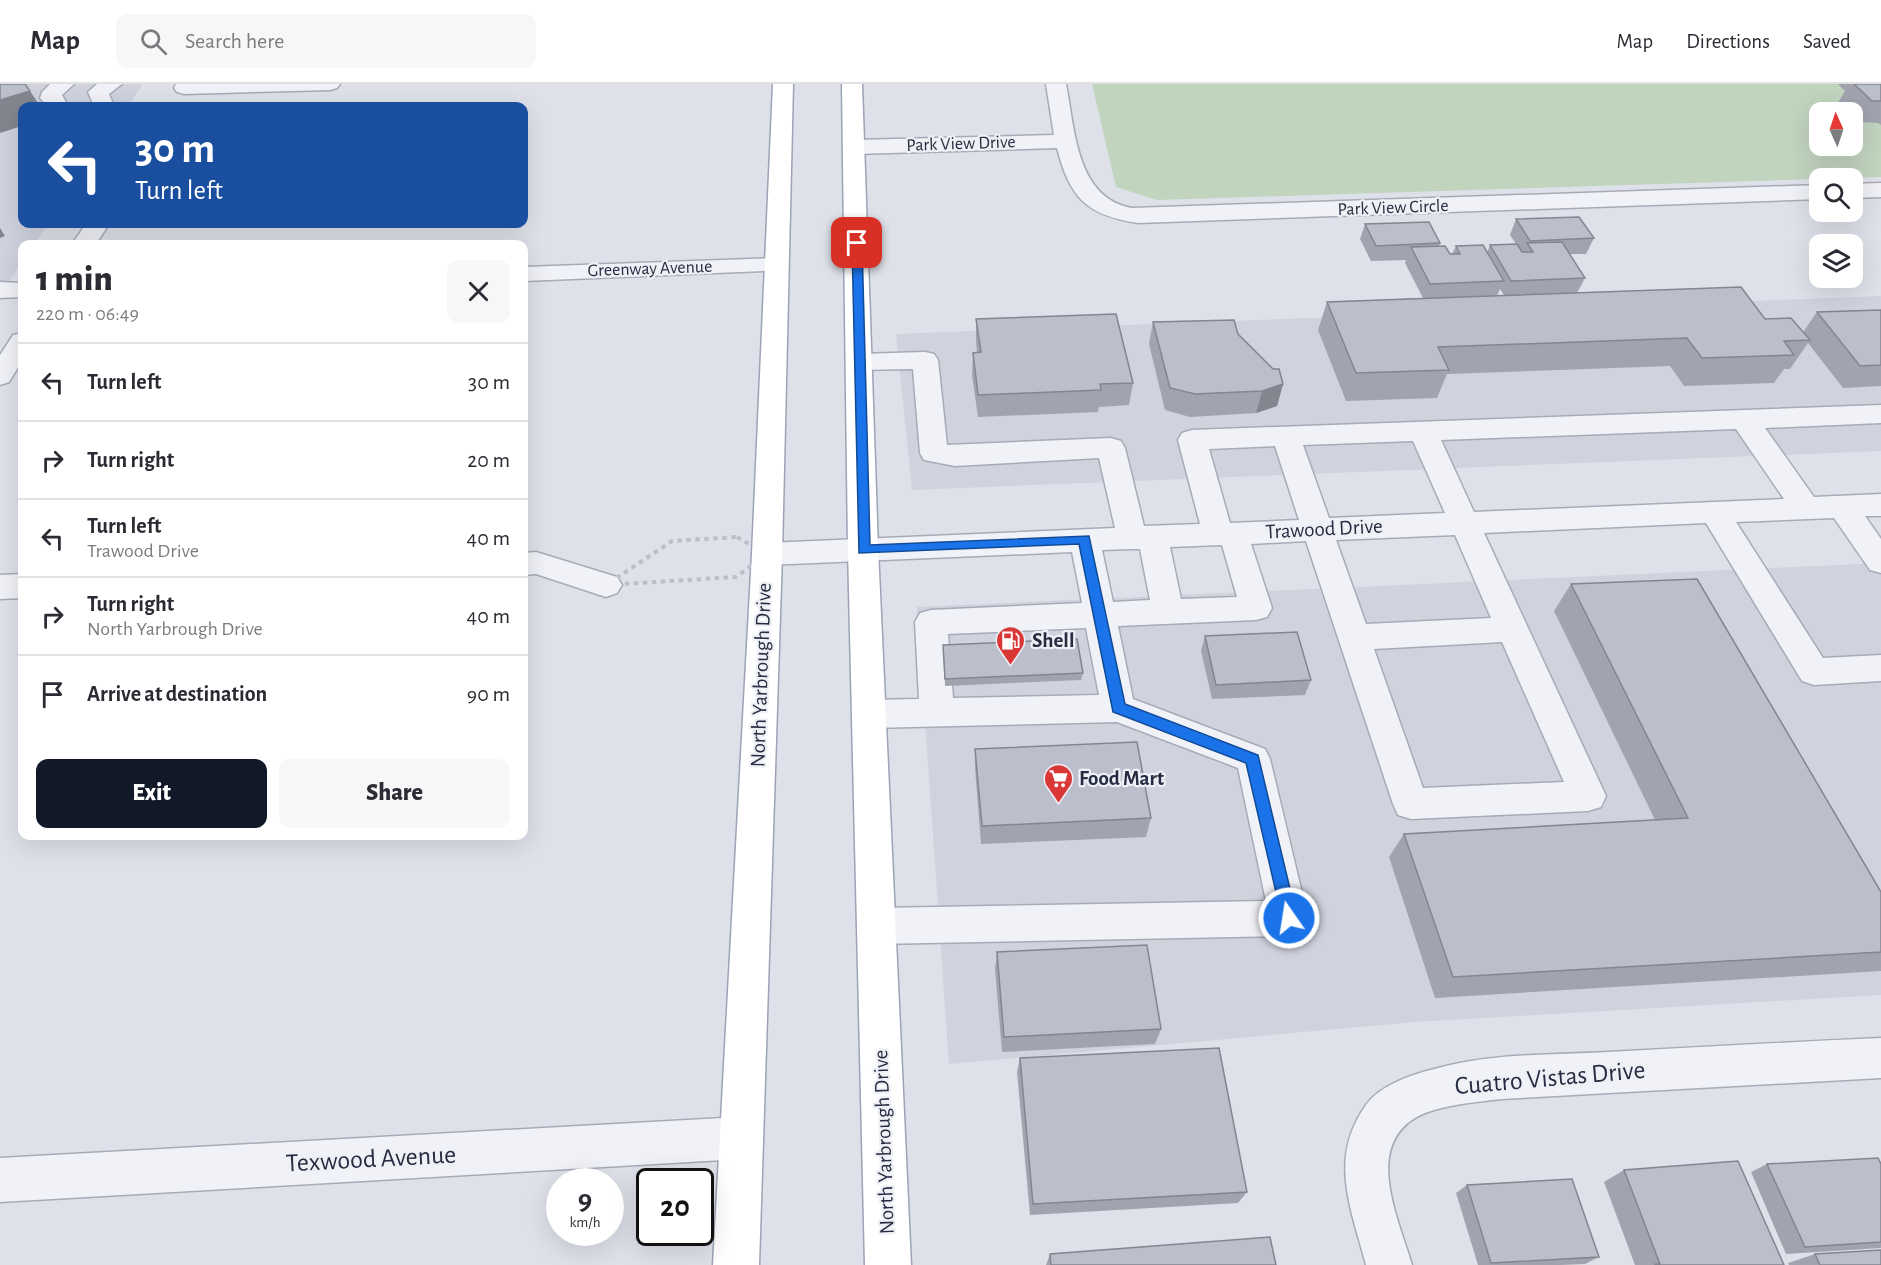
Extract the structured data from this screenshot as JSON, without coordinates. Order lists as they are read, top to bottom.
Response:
{
  "streets": {
    "main road": ["North Yarbrough Drive"],
    "street": [
      "Park View Drive",
      "Park View Circle",
      "Greenway Avenue",
      "Trawood Drive",
      "Cuatro Vistas Drive",
      "Texwood Avenue"
    ]
  },
  "crossings": [
    ["Park View Drive", "Park View Circle"],
    ["Park View Drive", "North Yarbrough Drive"],
    ["Greenway Avenue", "North Yarbrough Drive"],
    ["Trawood Drive", "North Yarbrough Drive"],
    ["North Yarbrough Drive", "Texwood Avenue"]
  ],
  "places": {
    "fuel station": ["Shell"],
    "supermarket": ["Food Mart"]
  },
  "north": "top",
  "page": {
    "header": "Map",
    "search": "Search here",
    "nav": ["Map", "Directions", "Saved"],
    "turn": ["30 m", "Turn left"],
    "heading": ["1 min", "220 m · 06:49"],
    "list": [
      {
        "name": "Turn left",
        "value": "30 m"
      },
      {
        "name": "Turn right",
        "value": "20 m"
      },
      {
        "name": "Turn left",
        "note": "Trawood Drive",
        "value": "40 m"
      },
      {
        "name": "Turn right",
        "note": "North Yarbrough Drive",
        "value": "40 m"
      },
      {
        "name": "Arrive at destination",
        "value": "90 m"
      }
    ],
    "buttons": ["Exit", "Share"],
    "speed": "9 km/h",
    "limit": "20"
  }
}
